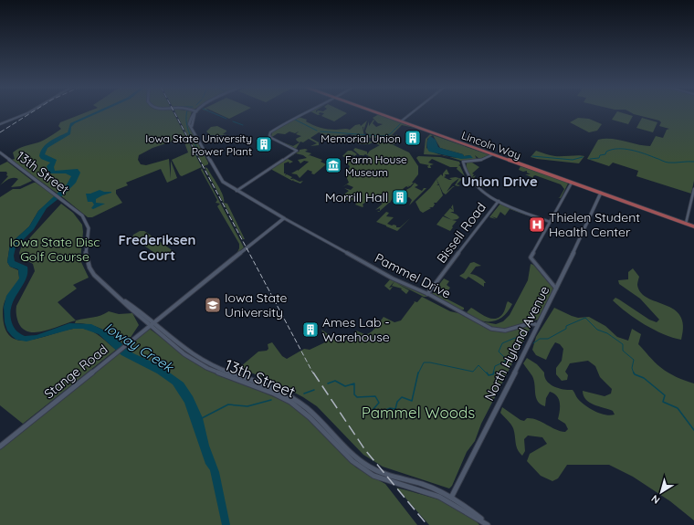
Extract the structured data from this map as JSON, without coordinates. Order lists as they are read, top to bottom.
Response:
{
  "streets": {
    "main road": [
      "Lincoln Way",
      "13th Street",
      "North Hyland Avenue",
      "Stange Road"
    ],
    "street": ["Bissell Road", "Pammel Drive"]
  },
  "crossings": [
    ["Lincoln Way", "North Hyland Avenue"],
    ["13th Street", "North Hyland Avenue"],
    ["13th Street", "Stange Road"],
    ["Bissell Road", "Pammel Drive"],
    ["Pammel Drive", "North Hyland Avenue"],
    ["Pammel Drive", "Stange Road"]
  ],
  "districts": ["Union Drive", "Frederiksen Court"],
  "water": ["Ioway Creek"],
  "parks": ["Iowa State Disc Golf Course", "Pammel Woods"],
  "places": {
    "building": [
      "Memorial Union",
      "Iowa State University Power Plant",
      "Morrill Hall",
      "Ames Lab - Warehouse"
    ],
    "museum": ["Farm House Museum"],
    "hospital": ["Thielen Student Health Center"],
    "school or university": ["Iowa State University"]
  },
  "north": "bottom left"
}
